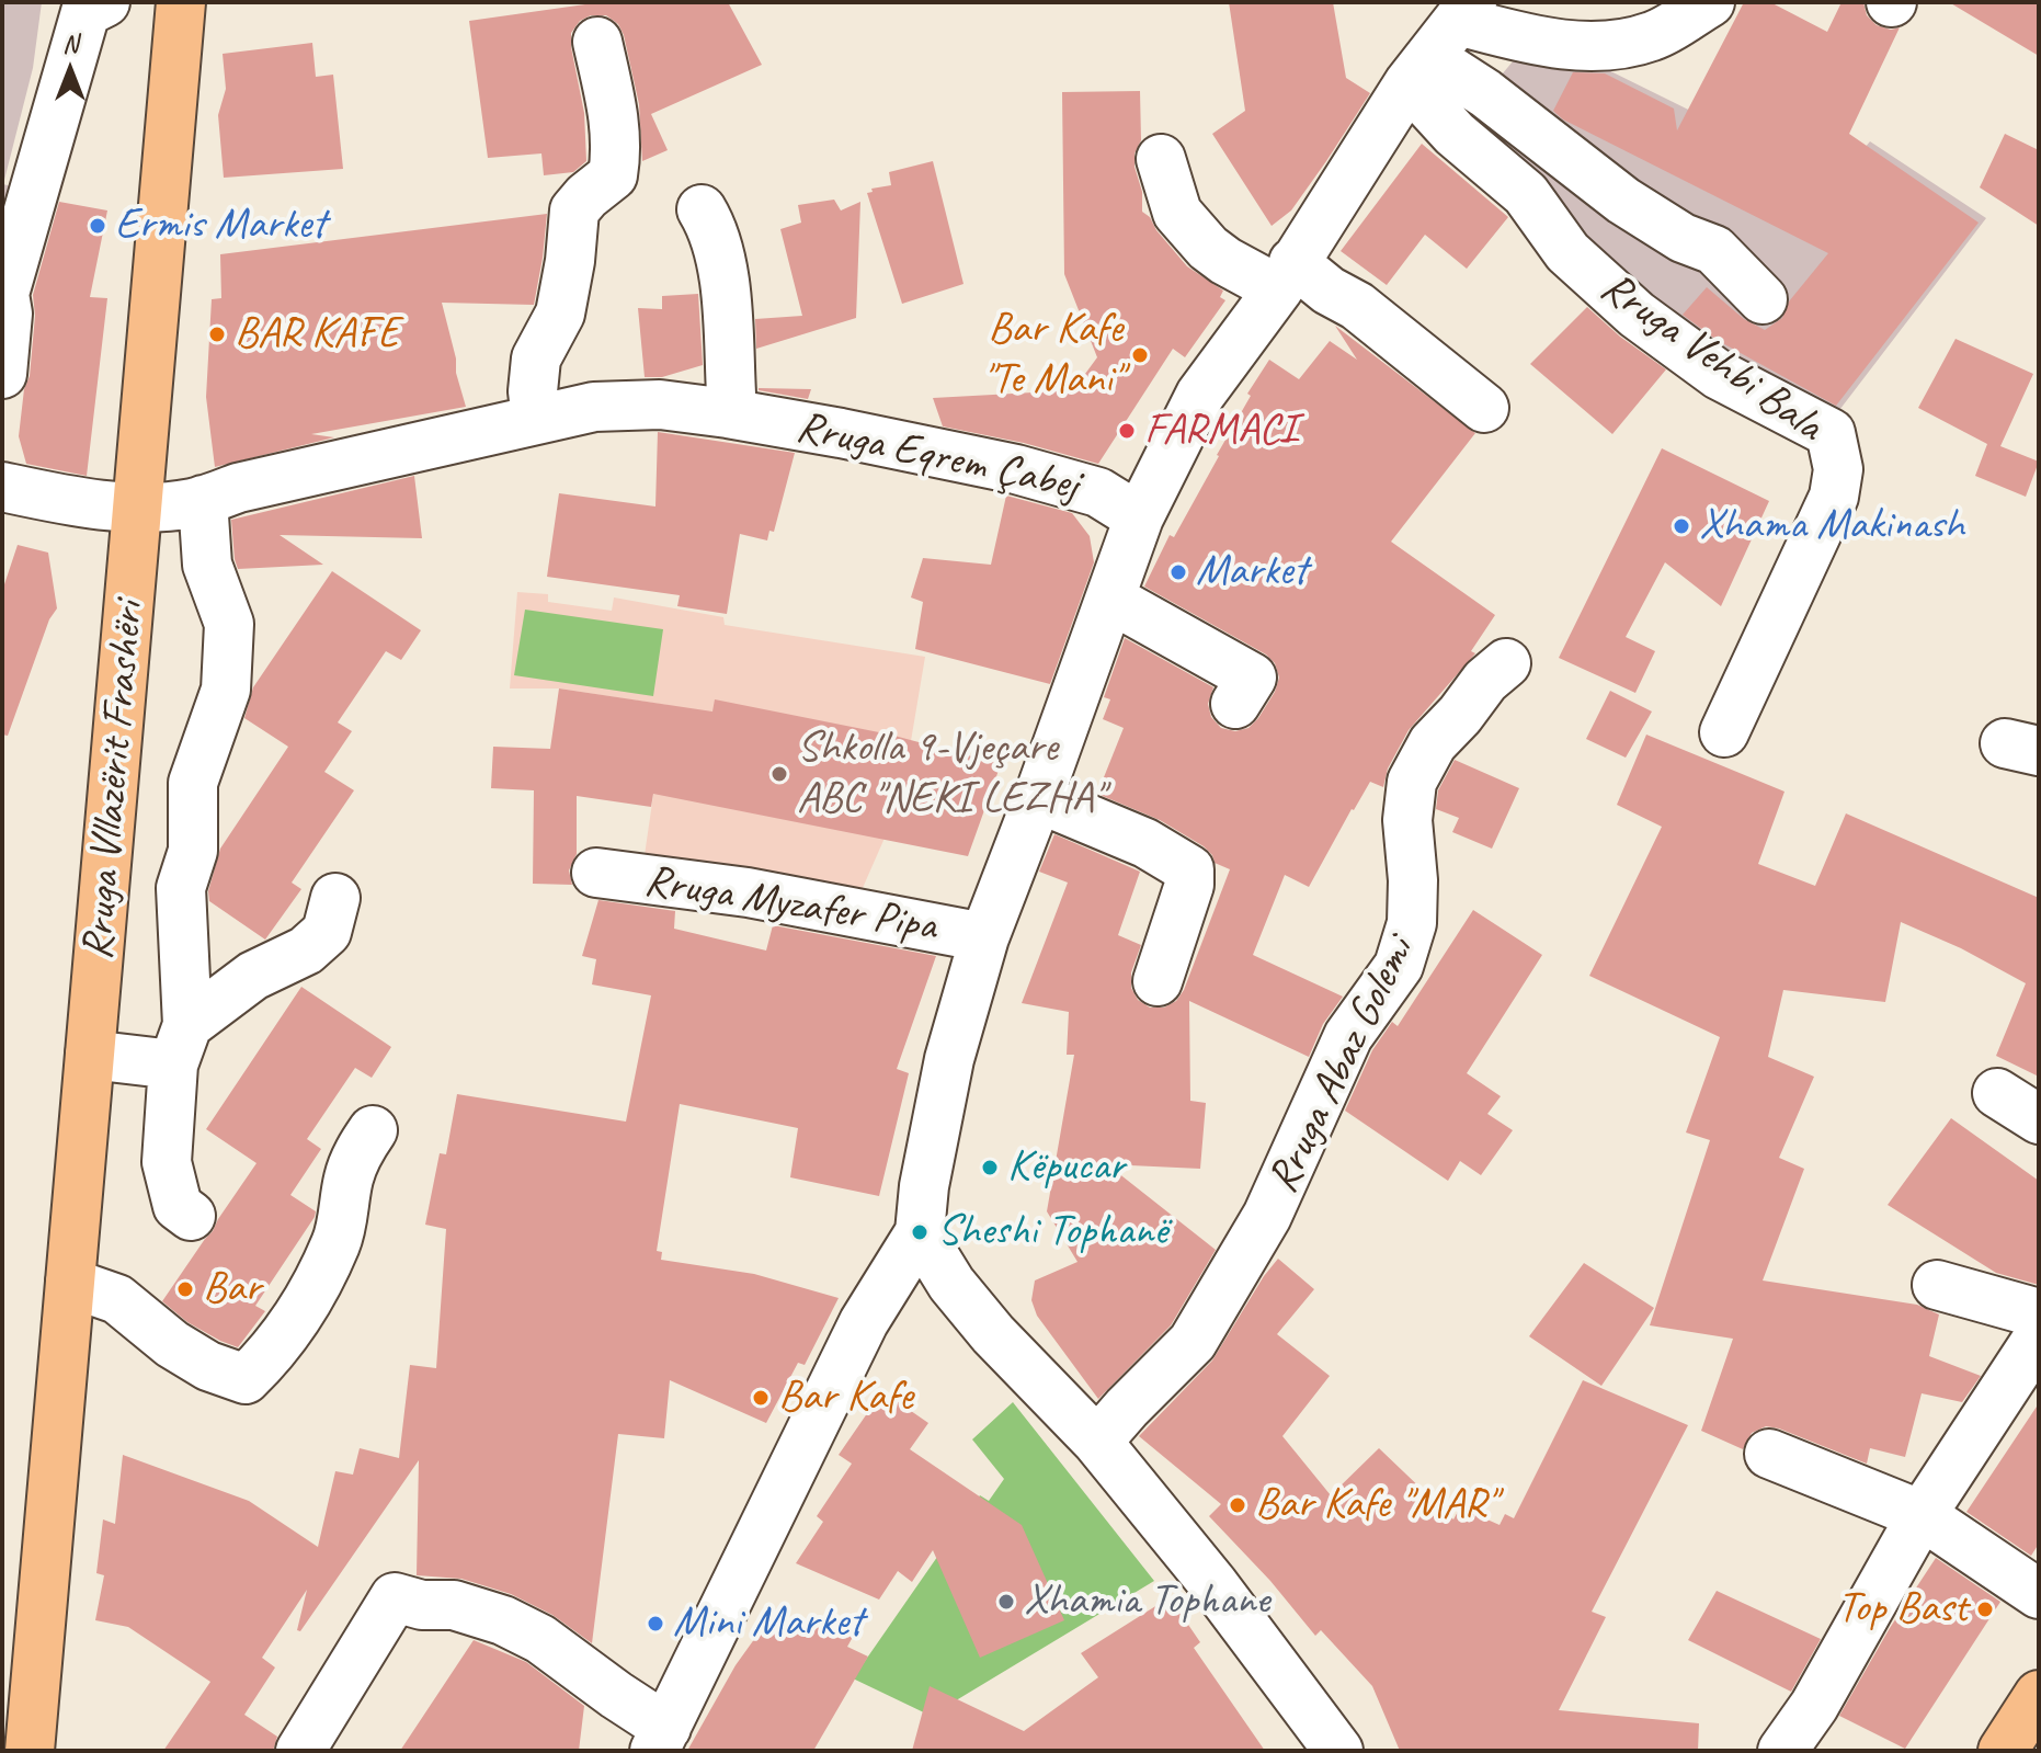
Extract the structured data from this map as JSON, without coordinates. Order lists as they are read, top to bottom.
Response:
{
  "streets": {
    "main road": ["Rruga Vllazërit Frashëri"],
    "street": [
      "Rruga Vehbi Bala",
      "Rruga Eqrem Çabej",
      "Rruga Myzafer Pipa",
      "Rruga Abaz Golemi"
    ]
  },
  "crossings": [
    ["Rruga Vehbi Bala", "Rruga Myzafer Pipa"],
    ["Rruga Eqrem Çabej", "Rruga Vllazërit Frashëri"],
    ["Rruga Eqrem Çabej", "Rruga Myzafer Pipa"]
  ],
  "places": [
    "Ermis Market",
    "BAR KAFE",
    "Bar Kafe \"Te Mani\"",
    "FARMACI",
    "Xhama Makinash",
    "Market",
    "Shkolla 9-Vjeçare ABC \"NEKI LEZHA\"",
    "Këpucar",
    "Sheshi Tophanë",
    "Bar",
    "Bar Kafe",
    "Bar Kafe \"MAR\"",
    "Xhamia Tophane",
    "Top Bast",
    "Mini Market"
  ],
  "north": "top"
}
